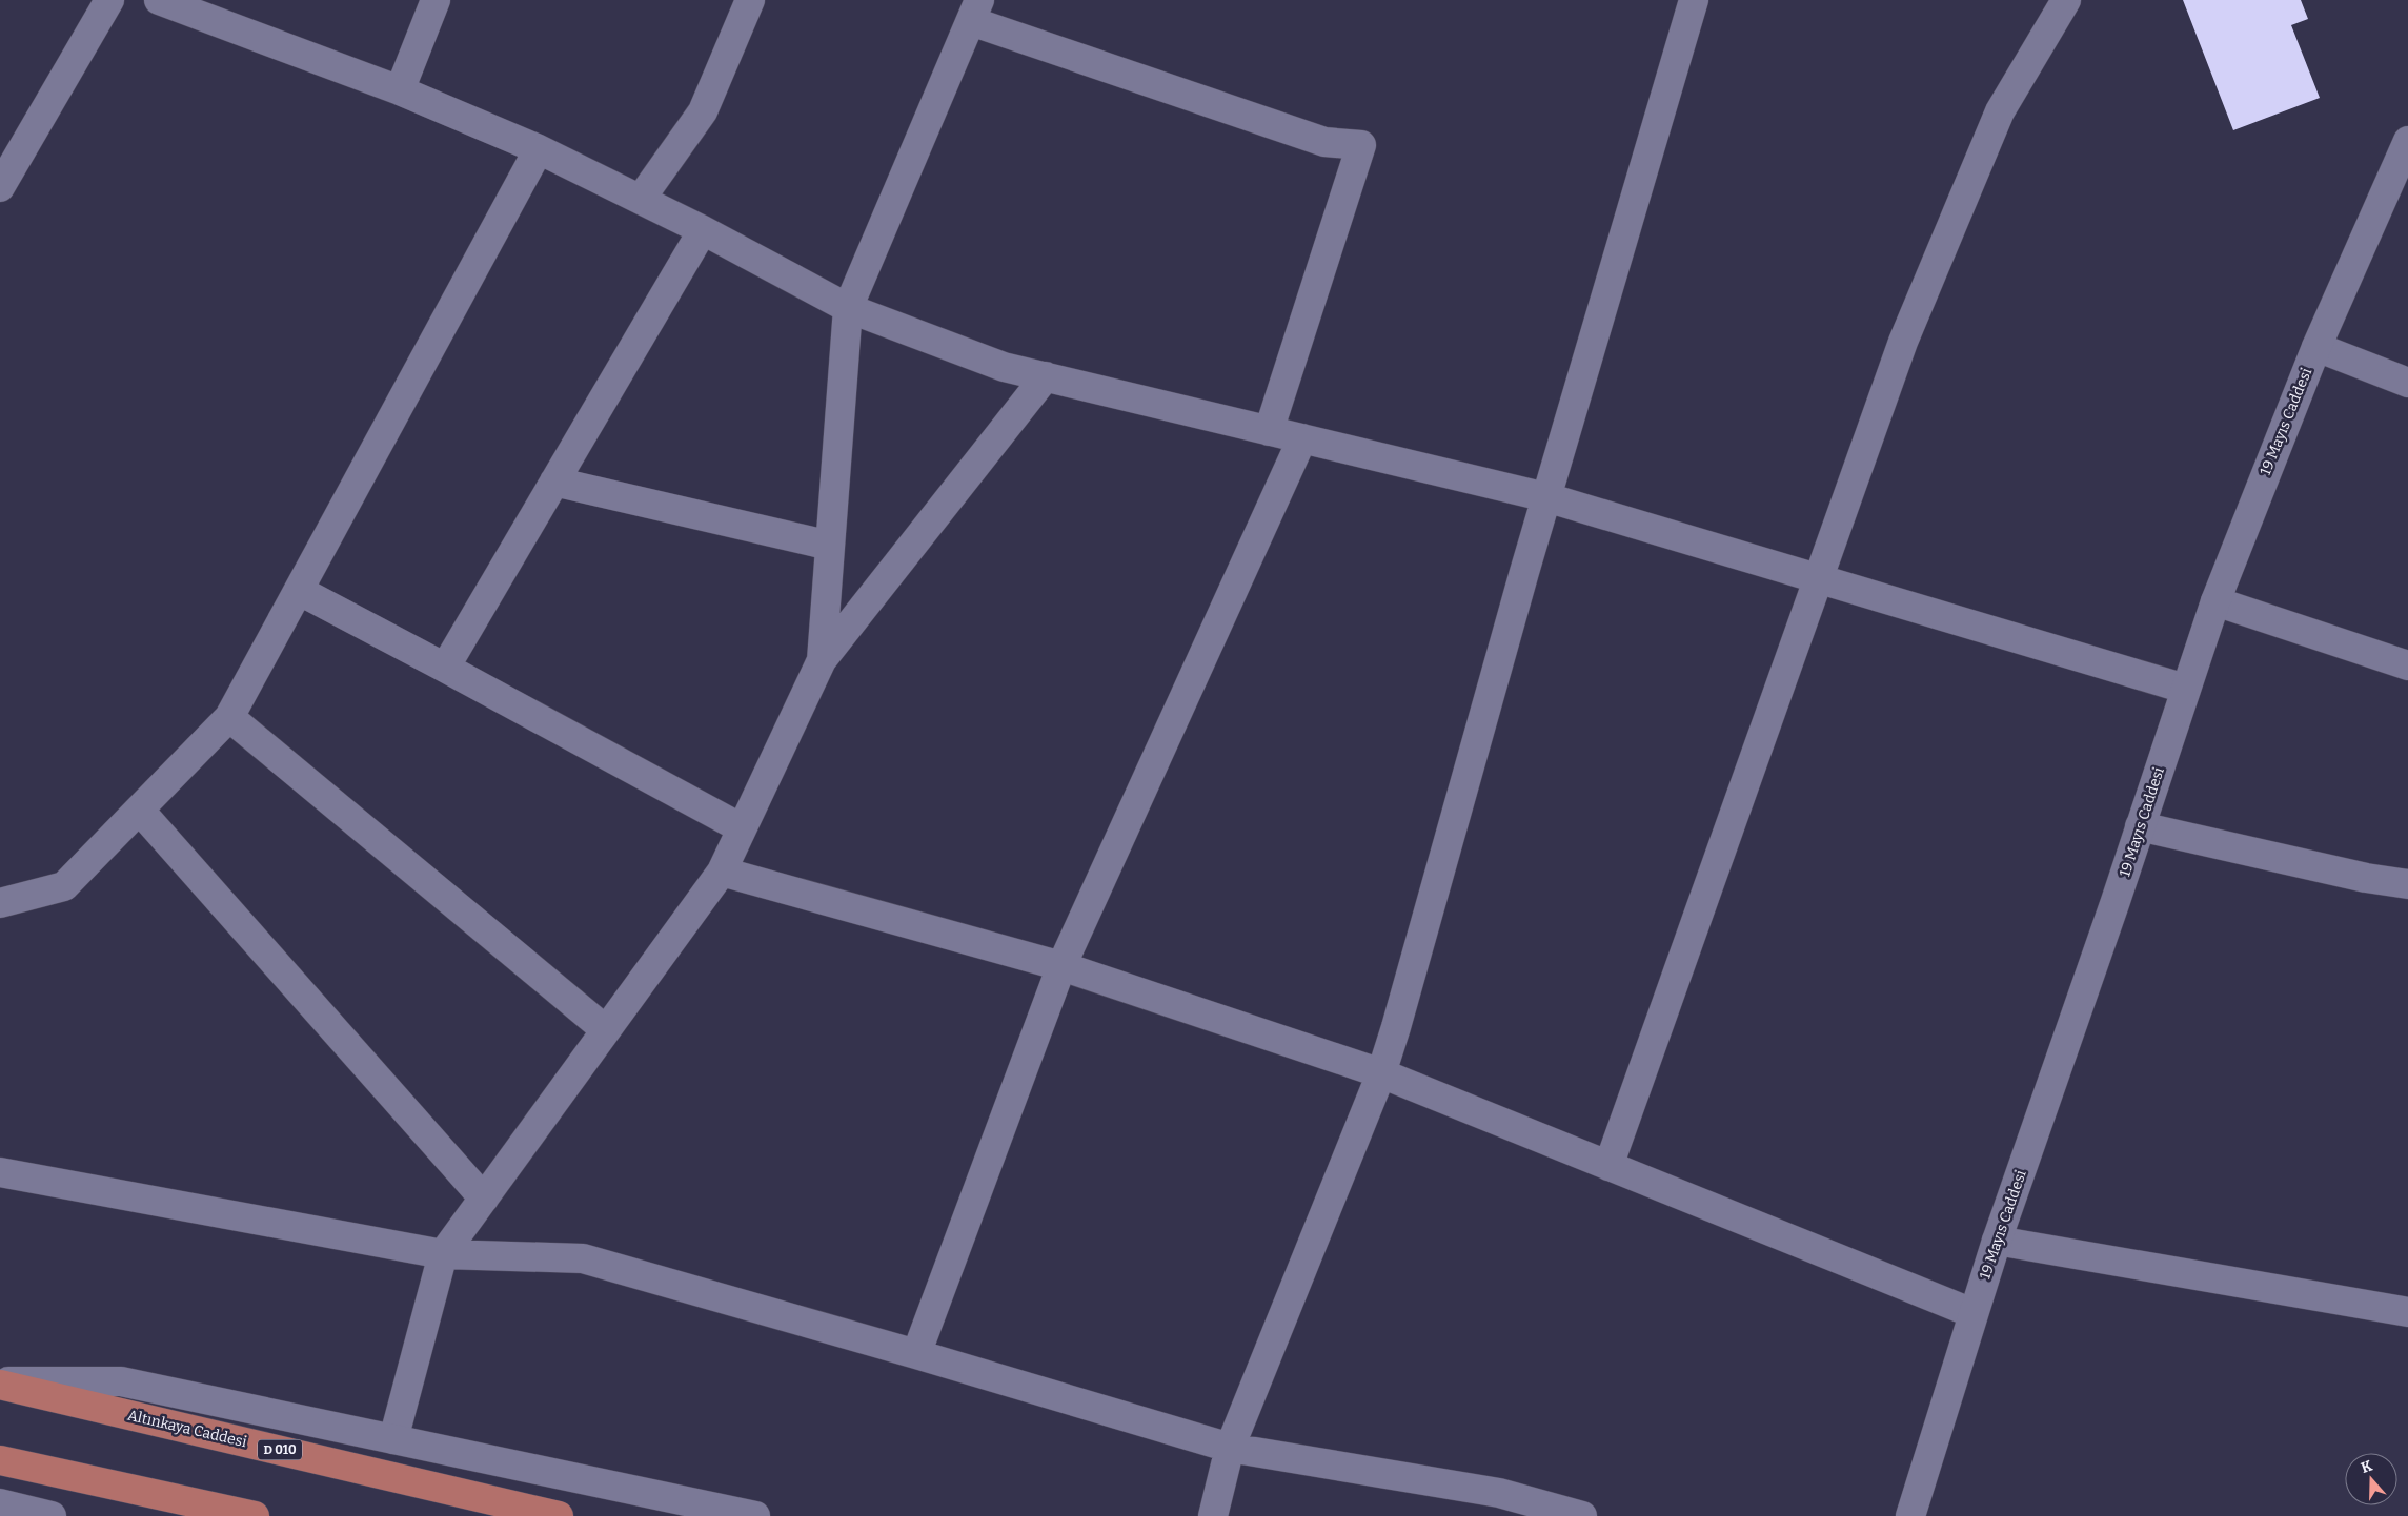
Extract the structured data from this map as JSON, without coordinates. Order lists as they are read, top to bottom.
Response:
{
  "streets": {
    "highway": ["Altınkaya Caddesi", "D 010"],
    "street": ["19 Mayıs Caddesi"]
  },
  "north": "top"
}
